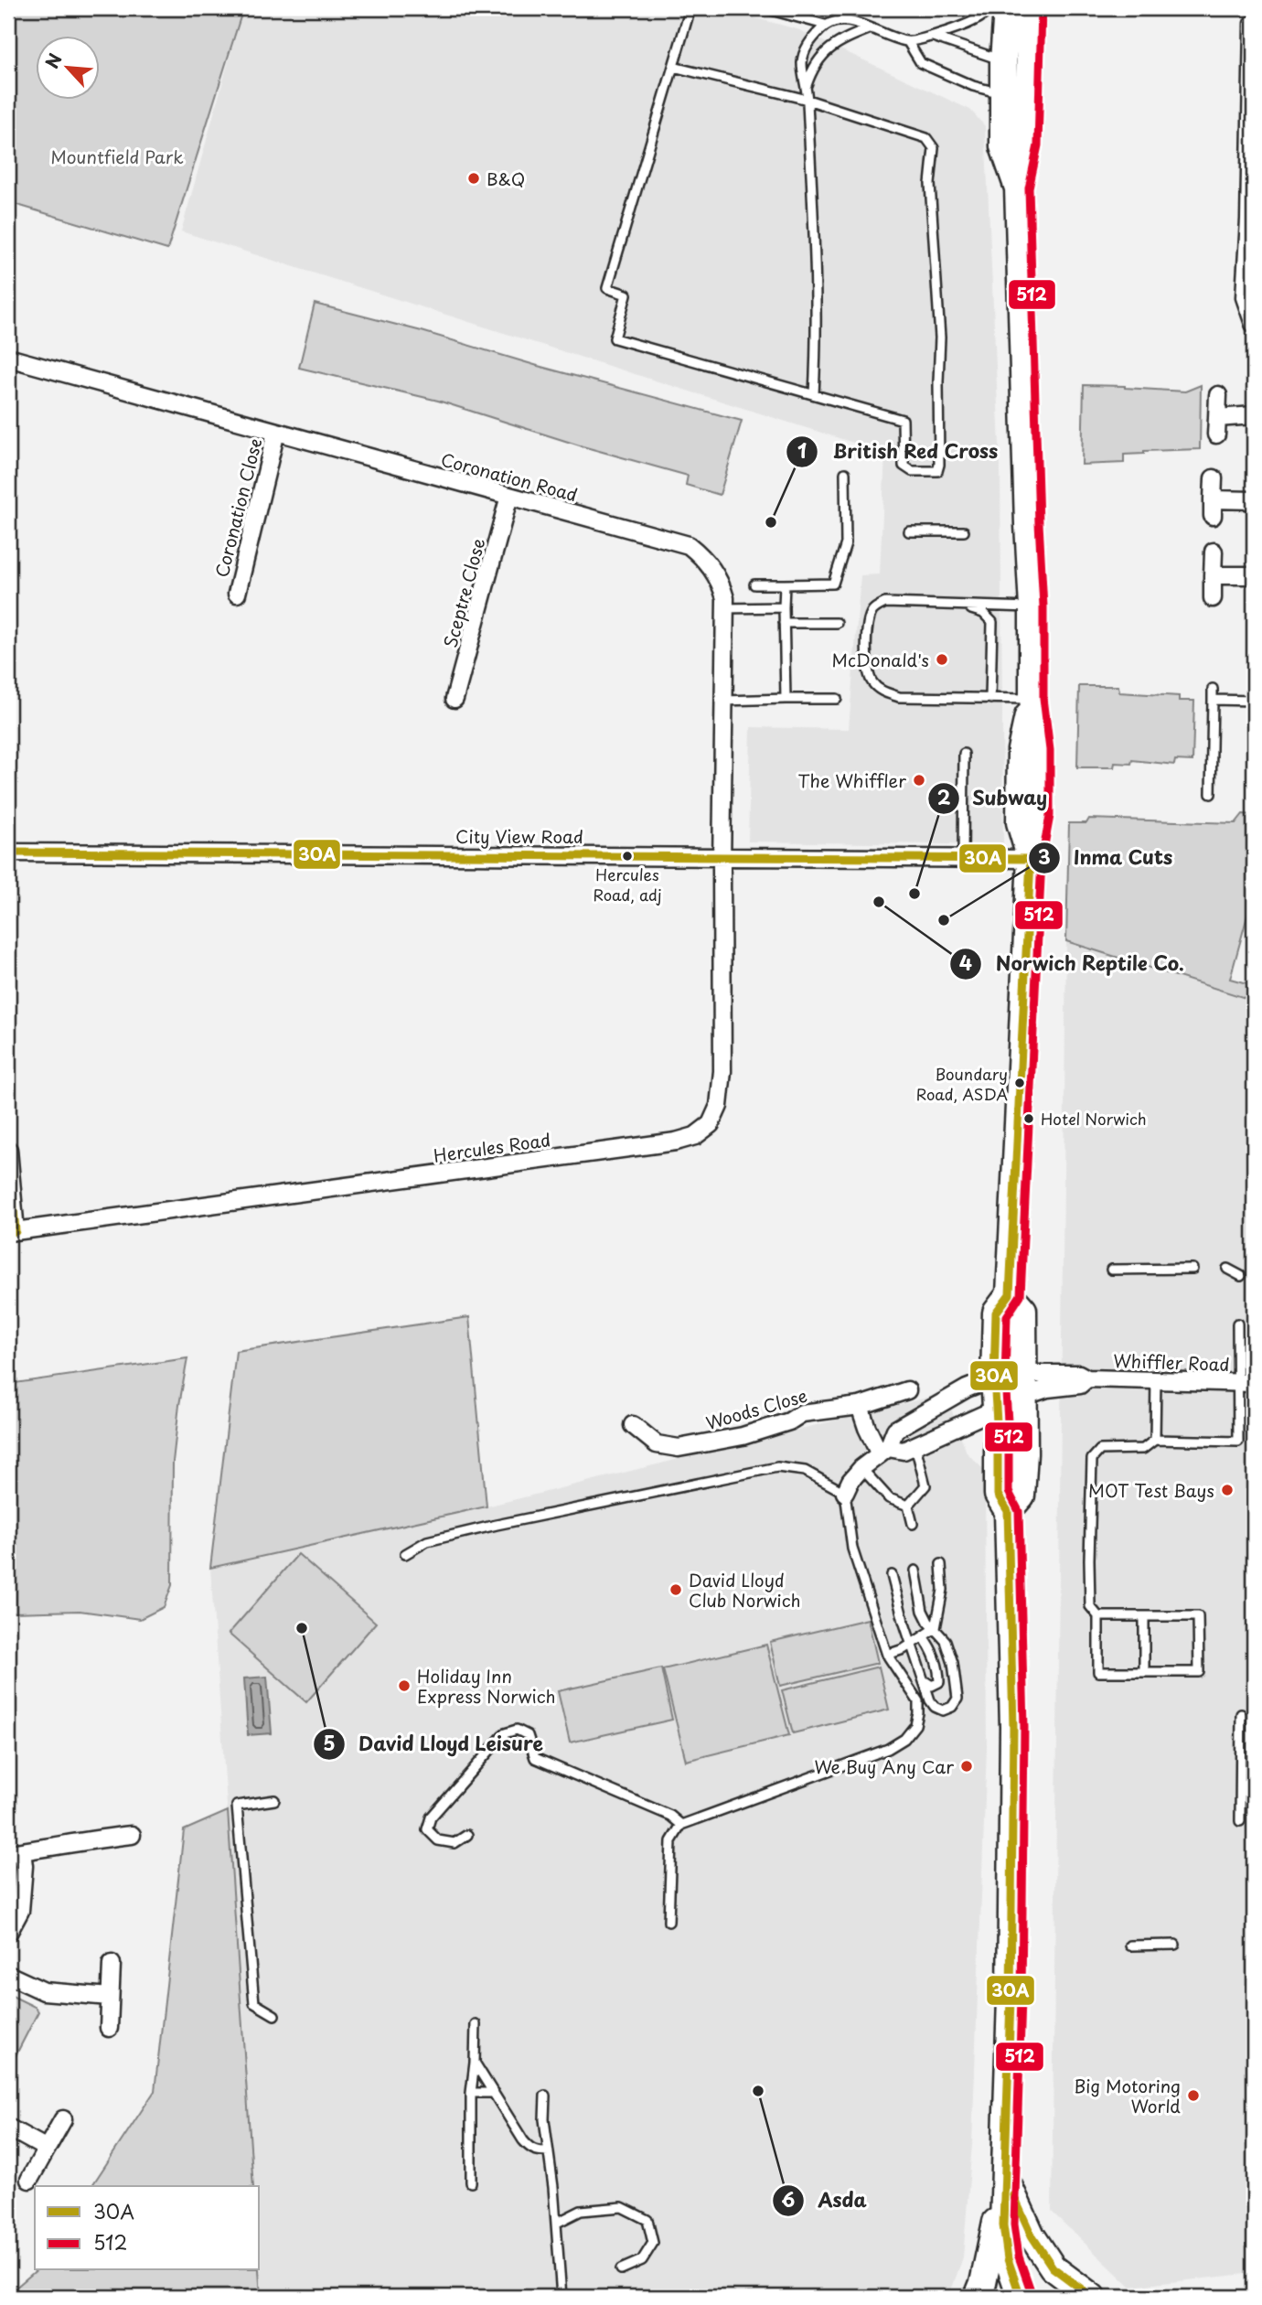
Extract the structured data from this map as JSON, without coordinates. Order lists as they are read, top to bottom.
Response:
{
  "streets": {
    "street": [
      "Coronation Road",
      "Coronation Close",
      "Sceptre Close",
      "City View Road",
      "Hercules Road",
      "Whiffler Road",
      "Woods Close"
    ]
  },
  "crossings": [
    ["Coronation Road", "Coronation Close"],
    ["Coronation Road", "Sceptre Close"],
    ["Coronation Road", "City View Road"],
    ["Coronation Road", "Hercules Road"],
    ["City View Road", "Hercules Road"]
  ],
  "parks": ["Mountfield Park"],
  "places": [
    "B&Q",
    "British Red Cross",
    "McDonald's",
    "The Whiffler",
    "Hercules Road, adj",
    "Subway",
    "Norwich Reptile Co.",
    "Inma Cuts",
    "Boundary Road, ASDA",
    "Hotel Norwich",
    "MOT Test Bays",
    "David Lloyd Club Norwich",
    "David Lloyd Leisure",
    "Holiday Inn Express Norwich",
    "We Buy Any Car",
    "Asda",
    "Big Motoring World"
  ],
  "lines": ["transit line 512", "transit line 30A"],
  "legend": ["30A", "512"],
  "north": "top left"
}
